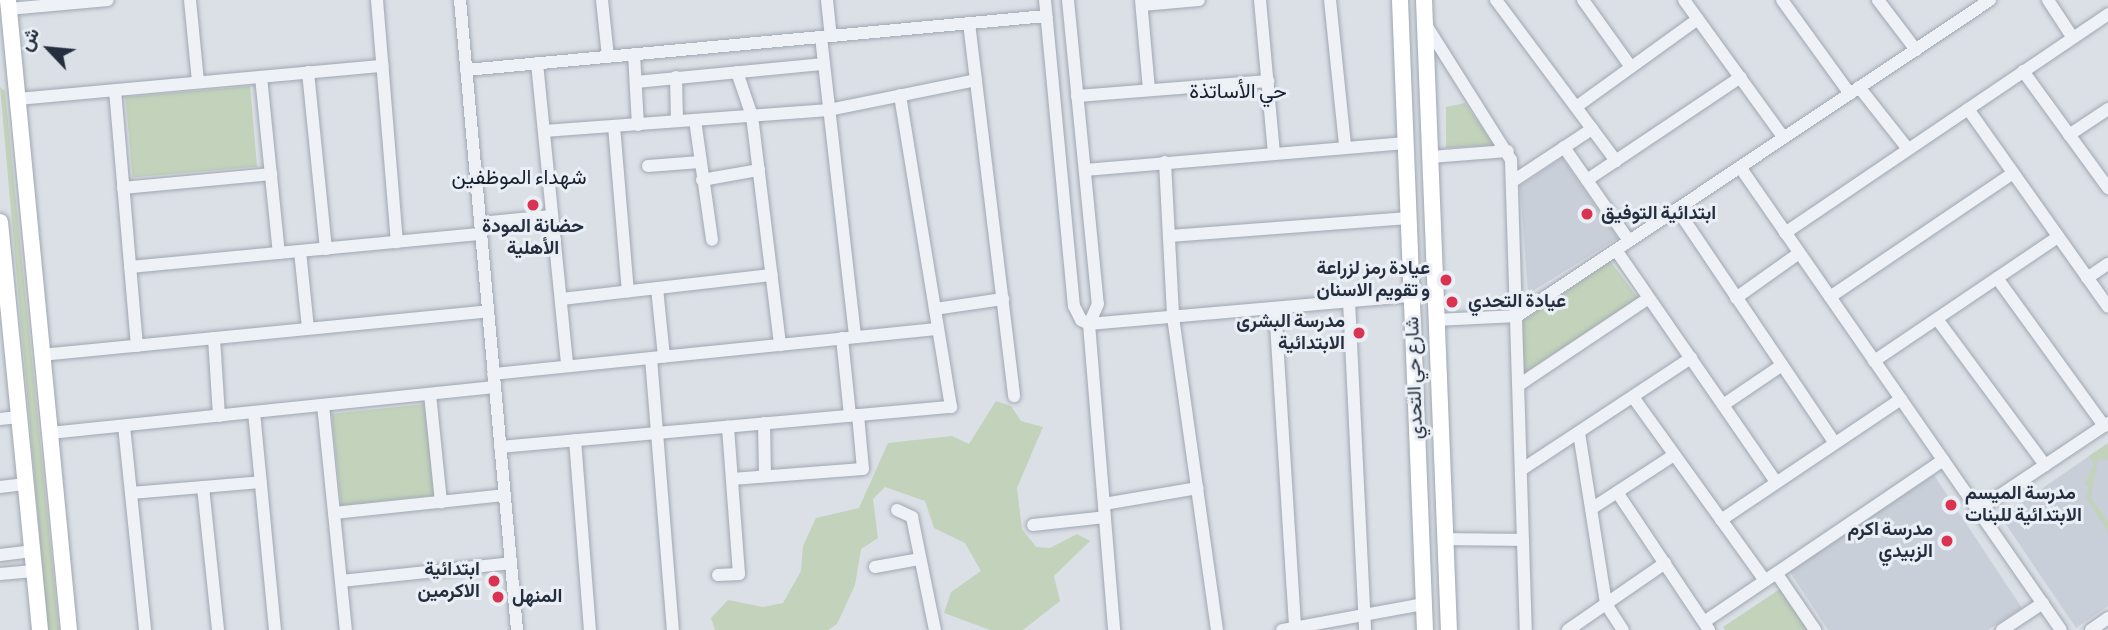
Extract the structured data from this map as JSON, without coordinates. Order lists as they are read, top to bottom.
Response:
{
  "streets": {
    "main road": ["شارع حي التحدي"]
  },
  "districts": ["حي الأساتذة", "شهداء الموظفين"],
  "places": [
    "حضانة المودة الأهلية",
    "ابتدائية التوفيق",
    "عيادة رمز لزراعة و تقويم الاسنان",
    "عيادة التحدي",
    "مدرسة البشرى الابتدائية",
    "مدرسة الميسم الابتدائية للبنات",
    "مدرسة اكرم الزبيدي",
    "ابتدائية الاكرمين",
    "المنهل"
  ],
  "north": "top left"
}
